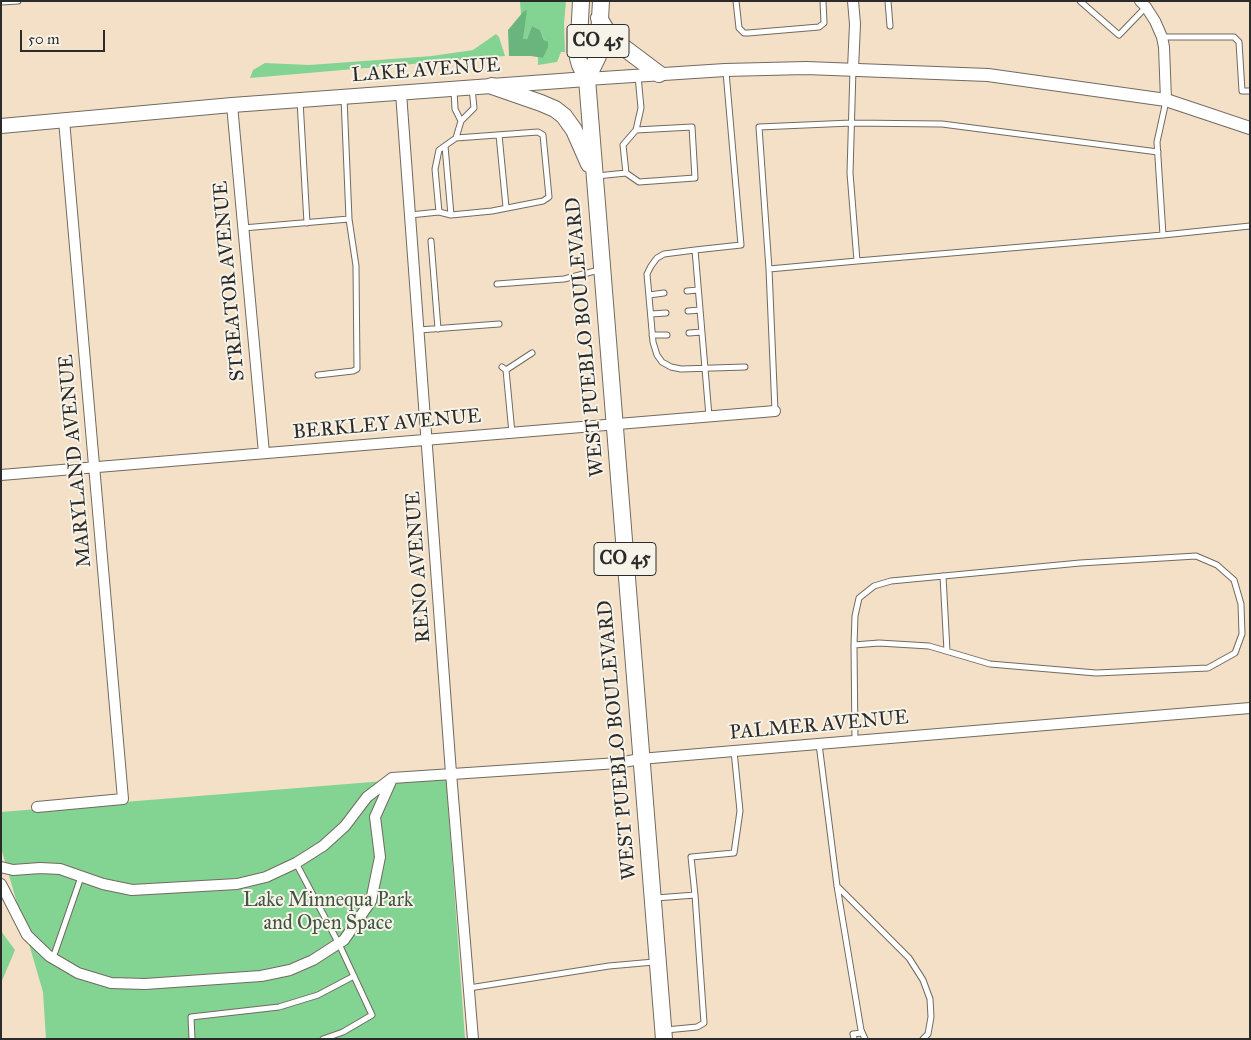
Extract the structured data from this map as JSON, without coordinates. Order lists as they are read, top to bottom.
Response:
{
  "streets": {
    "main road": ["CO 45", "LAKE AVENUE", "WEST PUEBLO BOULEVARD"],
    "street": [
      "STREATOR AVENUE",
      "BERKLEY AVENUE",
      "MARYLAND AVENUE",
      "RENO AVENUE",
      "PALMER AVENUE"
    ]
  },
  "crossings": [
    ["LAKE AVENUE", "STREATOR AVENUE"],
    ["LAKE AVENUE", "WEST PUEBLO BOULEVARD"],
    ["LAKE AVENUE", "MARYLAND AVENUE"],
    ["LAKE AVENUE", "RENO AVENUE"],
    ["STREATOR AVENUE", "BERKLEY AVENUE"],
    ["WEST PUEBLO BOULEVARD", "BERKLEY AVENUE"],
    ["WEST PUEBLO BOULEVARD", "PALMER AVENUE"],
    ["BERKLEY AVENUE", "MARYLAND AVENUE"],
    ["BERKLEY AVENUE", "RENO AVENUE"],
    ["RENO AVENUE", "PALMER AVENUE"]
  ],
  "parks": ["Lake Minnequa Park and Open Space"],
  "scale_bar": "50 m"
}
